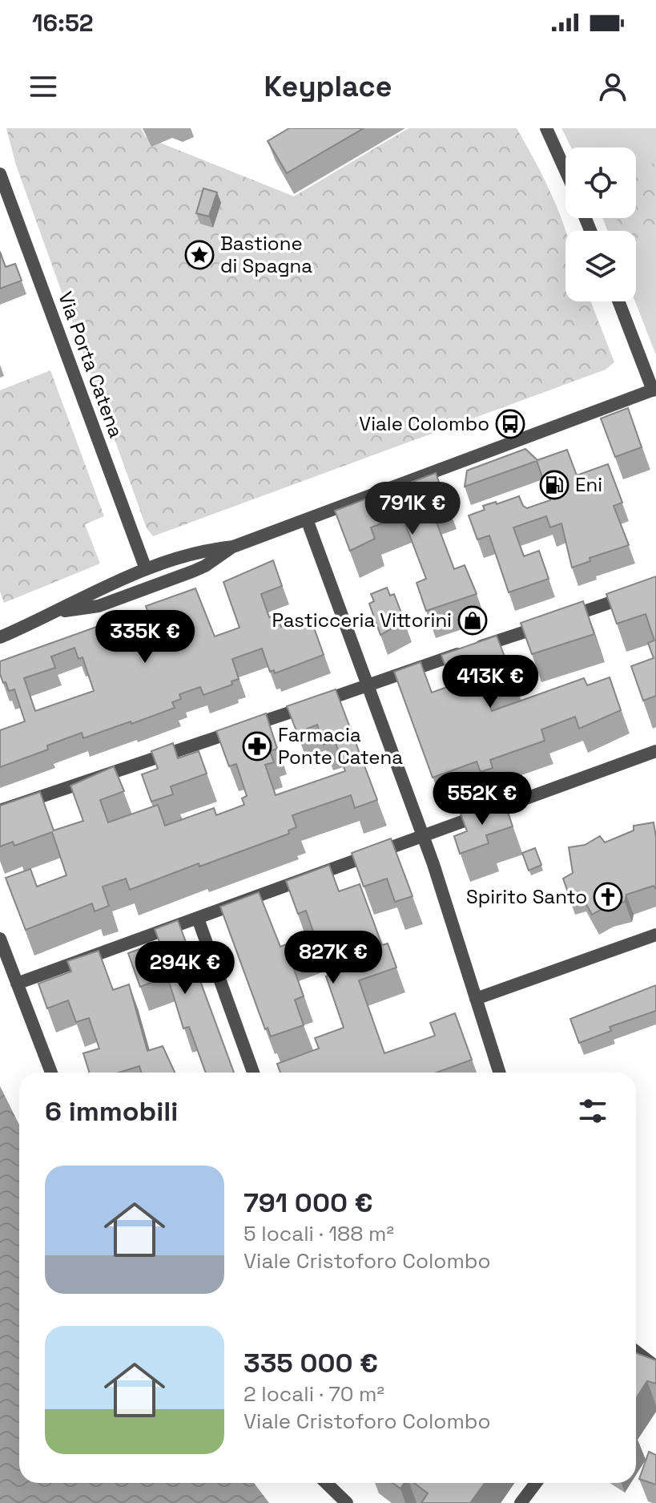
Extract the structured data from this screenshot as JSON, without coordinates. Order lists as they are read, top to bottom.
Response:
{
  "streets": {
    "street": ["Via Porta Catena"]
  },
  "places": {
    "place": ["Bastione di Spagna"],
    "bus stop": ["Viale Colombo"],
    "fuel station": ["Eni"],
    "shop": ["Pasticceria Vittorini"],
    "pharmacy": ["Farmacia Ponte Catena"],
    "church": ["Spirito Santo"]
  },
  "page": {
    "status": "16:52",
    "header": "Keyplace",
    "price": [
      "791K €",
      "335K €",
      "413K €",
      "552K €",
      "827K €",
      "294K €"
    ],
    "heading": "6 immobili",
    "list": [
      {
        "name": "791 000 €",
        "note": "5 locali · 188 m² · Viale Cristoforo Colombo"
      },
      {
        "name": "335 000 €",
        "note": "2 locali · 70 m² · Viale Cristoforo Colombo"
      }
    ]
  }
}
